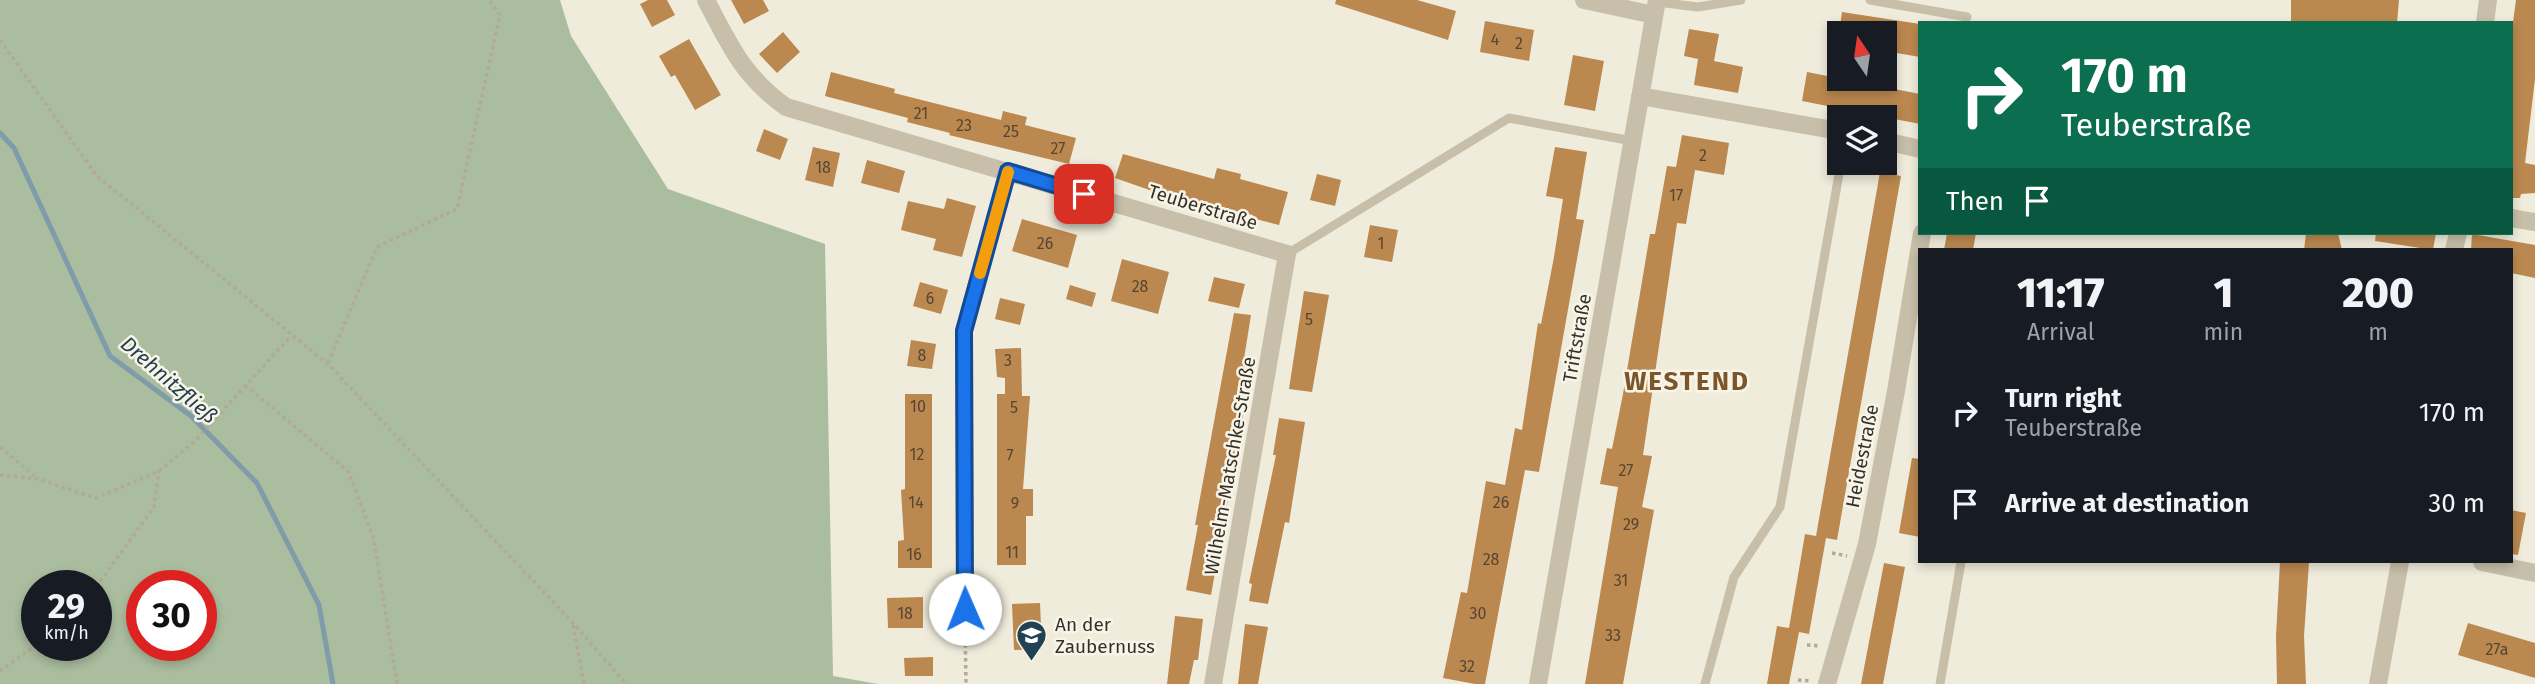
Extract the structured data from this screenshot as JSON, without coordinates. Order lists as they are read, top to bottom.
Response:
{
  "streets": {
    "street": [
      "Teuberstraße",
      "Triftstraße",
      "Heidestraße",
      "Wilhelm-Matschke-Straße"
    ]
  },
  "crossings": [
    ["Teuberstraße", "Wilhelm-Matschke-Straße"]
  ],
  "districts": ["WESTEND"],
  "water": ["Drehnitzfließ"],
  "places": {
    "school or university": ["An der Zaubernuss"]
  },
  "house_numbers": [
    "4",
    "2",
    "21",
    "23",
    "25",
    "27",
    "2",
    "18",
    "17",
    "26",
    "1",
    "28",
    "6",
    "5",
    "8",
    "3",
    "10",
    "5",
    "12",
    "7",
    "27",
    "14",
    "26",
    "9",
    "29",
    "11",
    "16",
    "28",
    "31",
    "18",
    "30",
    "33",
    "27a",
    "32"
  ],
  "north": "top",
  "page": {
    "turn": ["170 m", "Teuberstraße"],
    "then": "Then",
    "eta": [
      "11:17",
      "Arrival",
      "1",
      "min",
      "200",
      "m"
    ],
    "list": [
      {
        "name": "Turn right",
        "note": "Teuberstraße",
        "value": "170 m"
      },
      {
        "name": "Arrive at destination",
        "value": "30 m"
      }
    ],
    "speed": "29 km/h",
    "limit": "30"
  }
}
